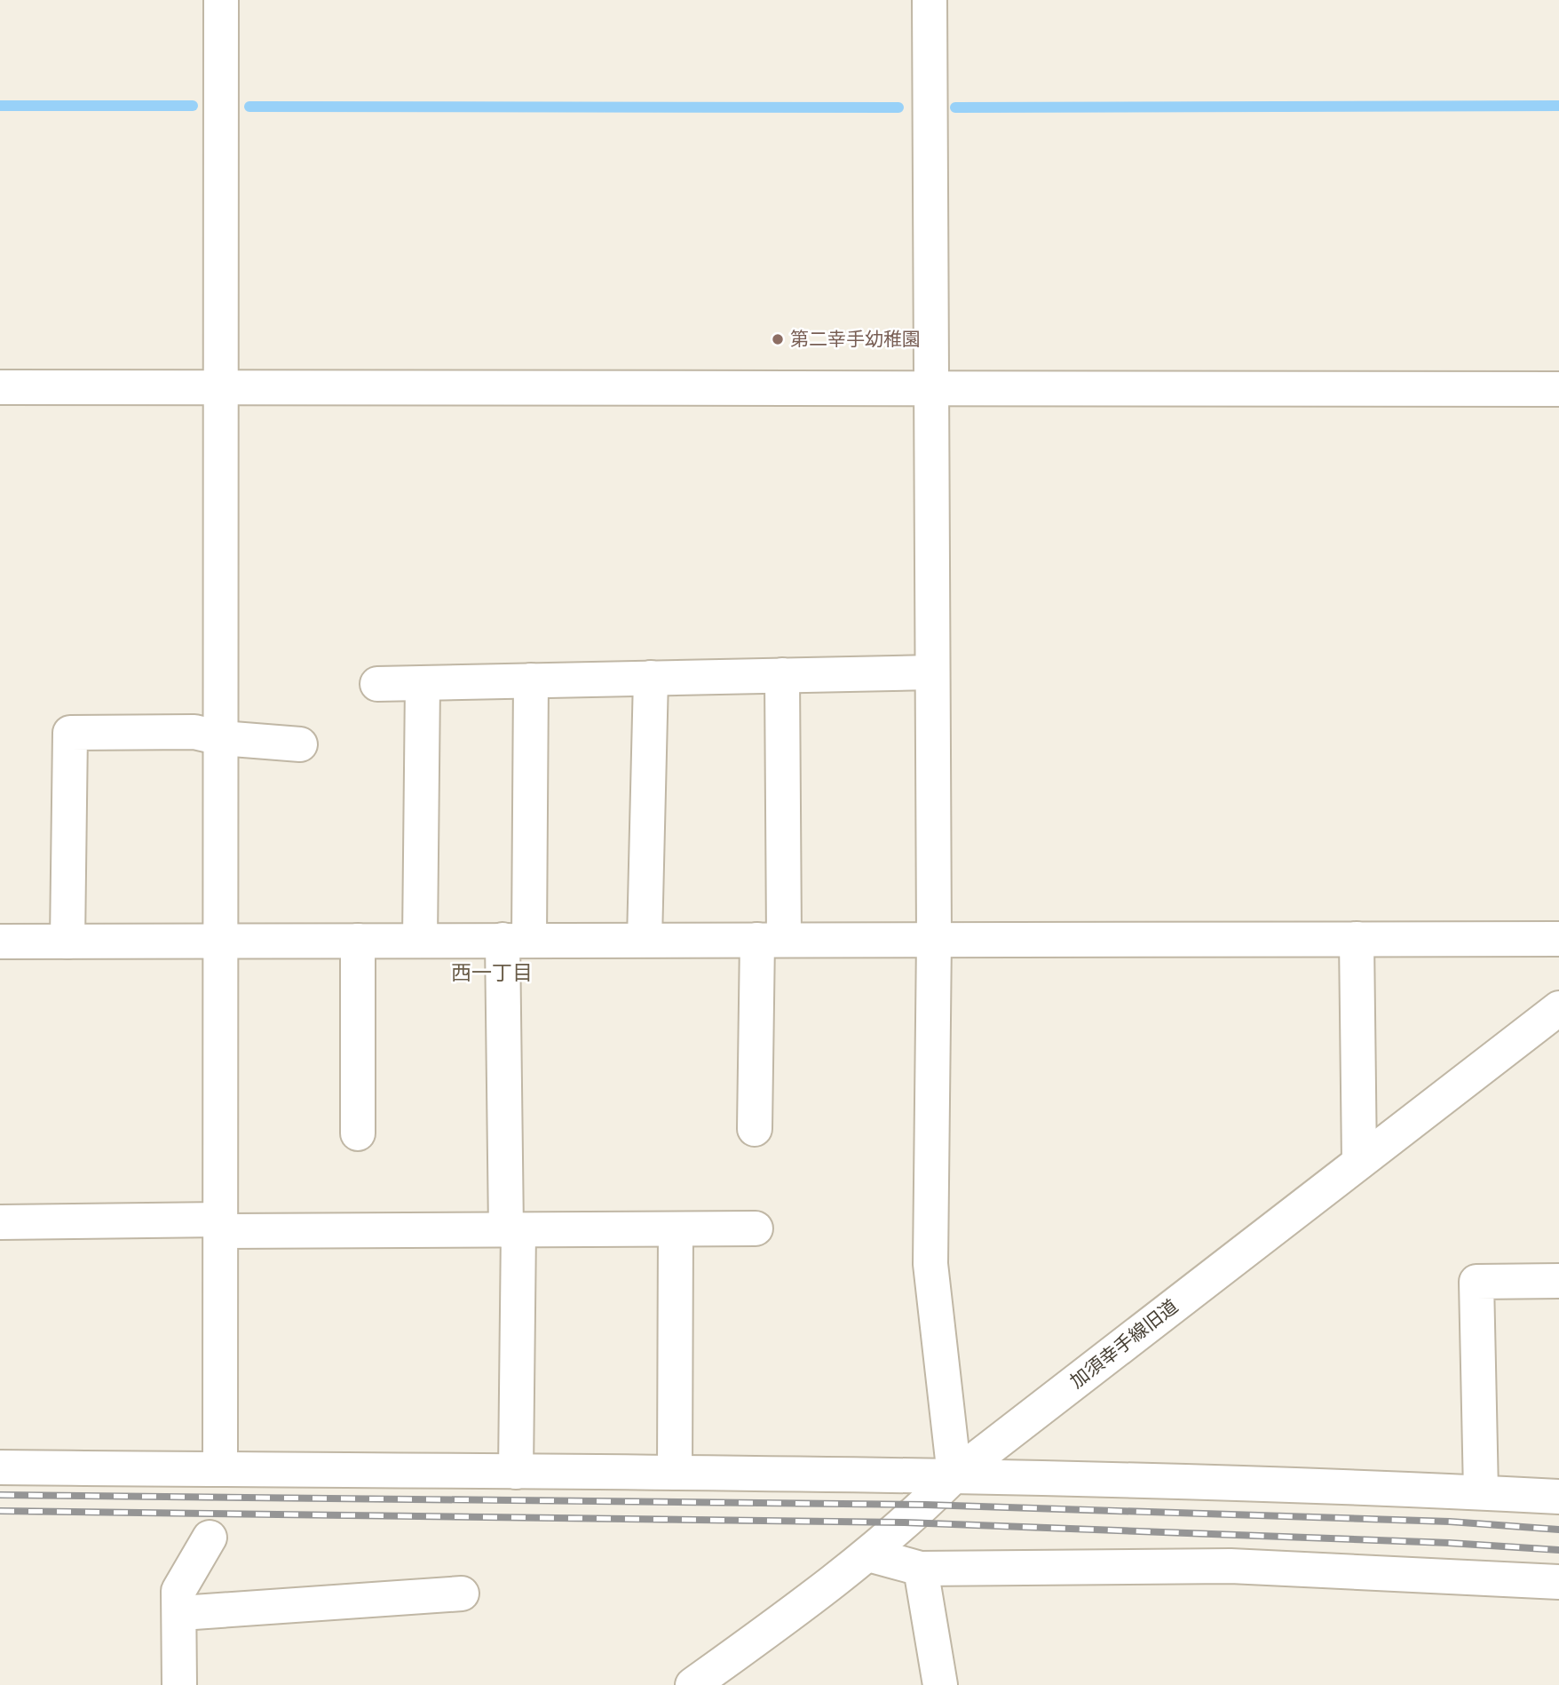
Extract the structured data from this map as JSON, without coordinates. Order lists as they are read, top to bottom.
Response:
{
  "streets": {
    "street": ["加須幸手線旧道"]
  },
  "districts": ["西一丁目"],
  "places": ["第二幸手幼稚園"]
}
